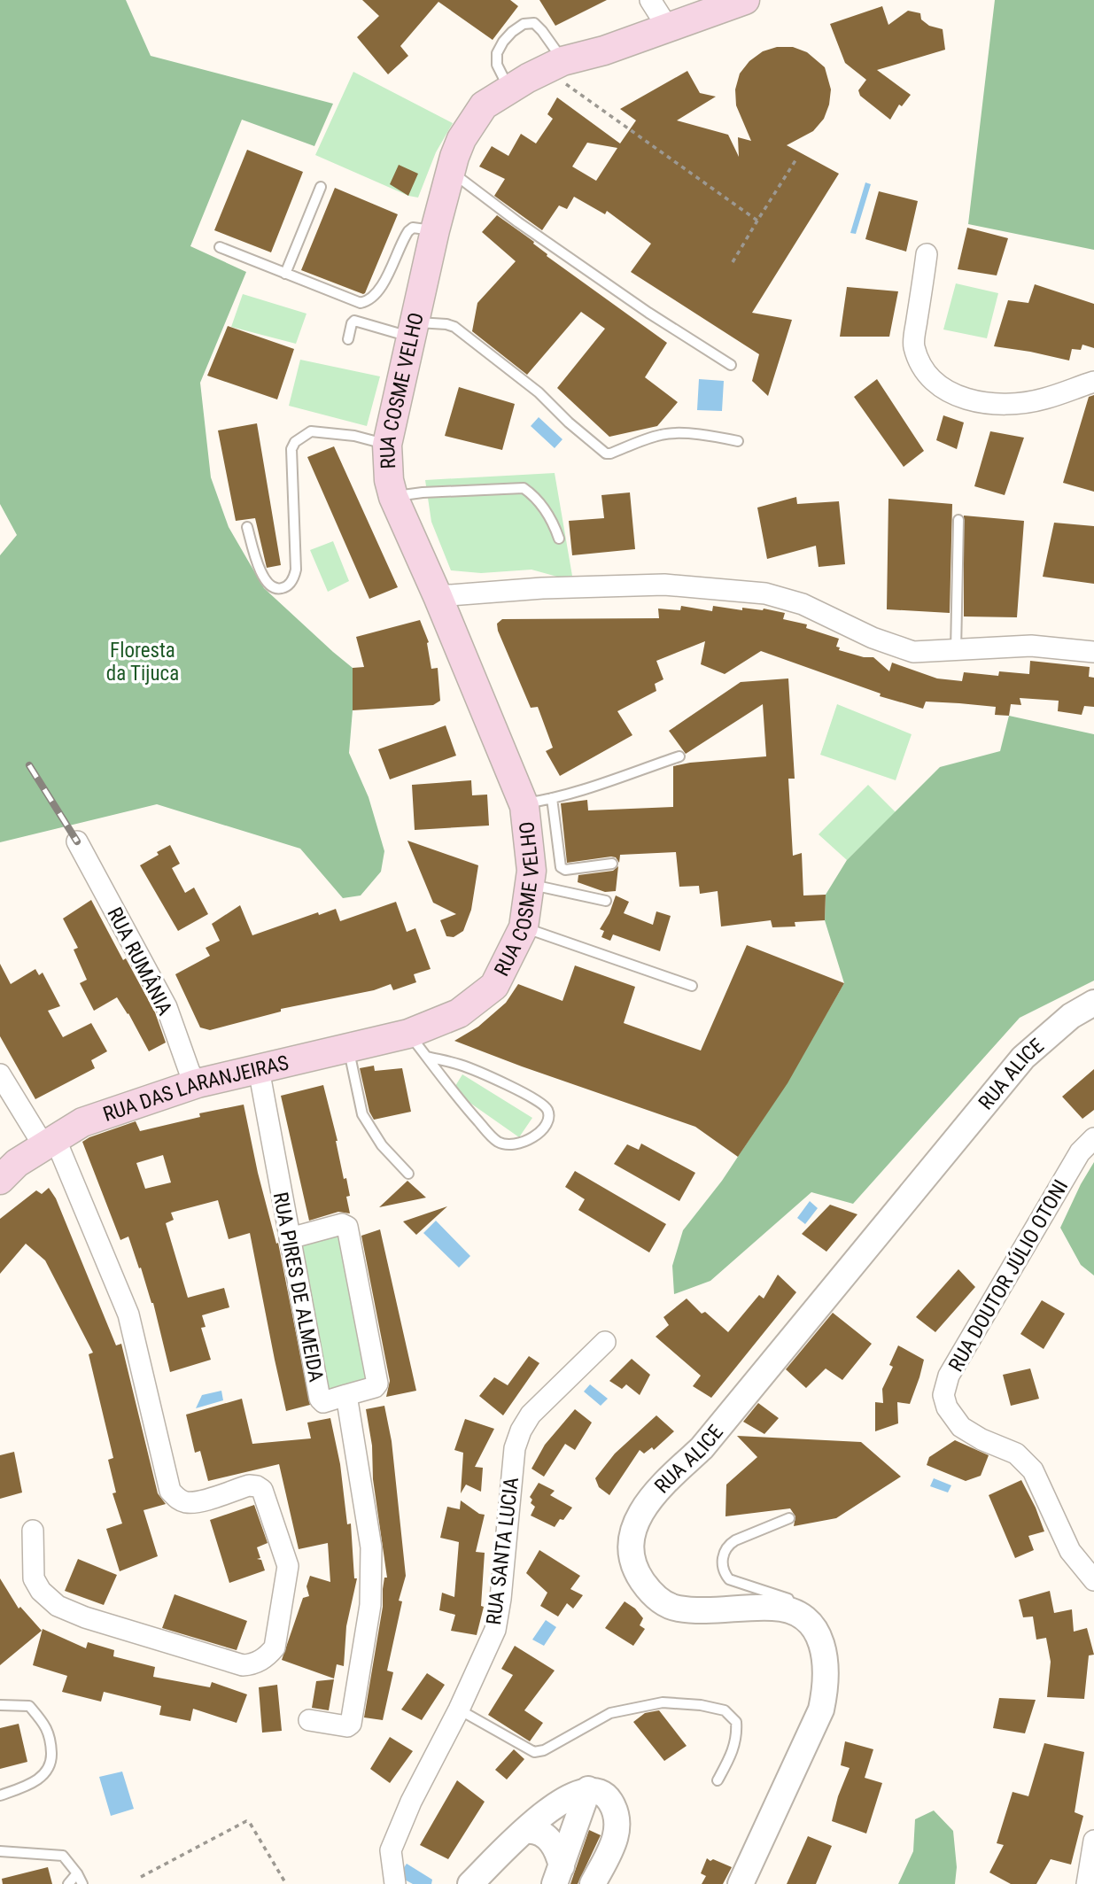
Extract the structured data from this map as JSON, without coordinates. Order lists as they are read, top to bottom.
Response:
{
  "streets": {
    "main road": ["RUA COSME VELHO", "RUA DAS LARANJEIRAS"],
    "street": [
      "RUA RUMÂNIA",
      "RUA ALICE",
      "RUA DOUTOR JÚLIO OTONI",
      "RUA PIRES DE ALMEIDA",
      "RUA SANTA LUCIA"
    ]
  },
  "crossings": [
    ["RUA COSME VELHO", "RUA DAS LARANJEIRAS"],
    ["RUA RUMÂNIA", "RUA DAS LARANJEIRAS"],
    ["RUA DAS LARANJEIRAS", "RUA PIRES DE ALMEIDA"]
  ],
  "parks": ["Floresta da Tijuca"]
}
